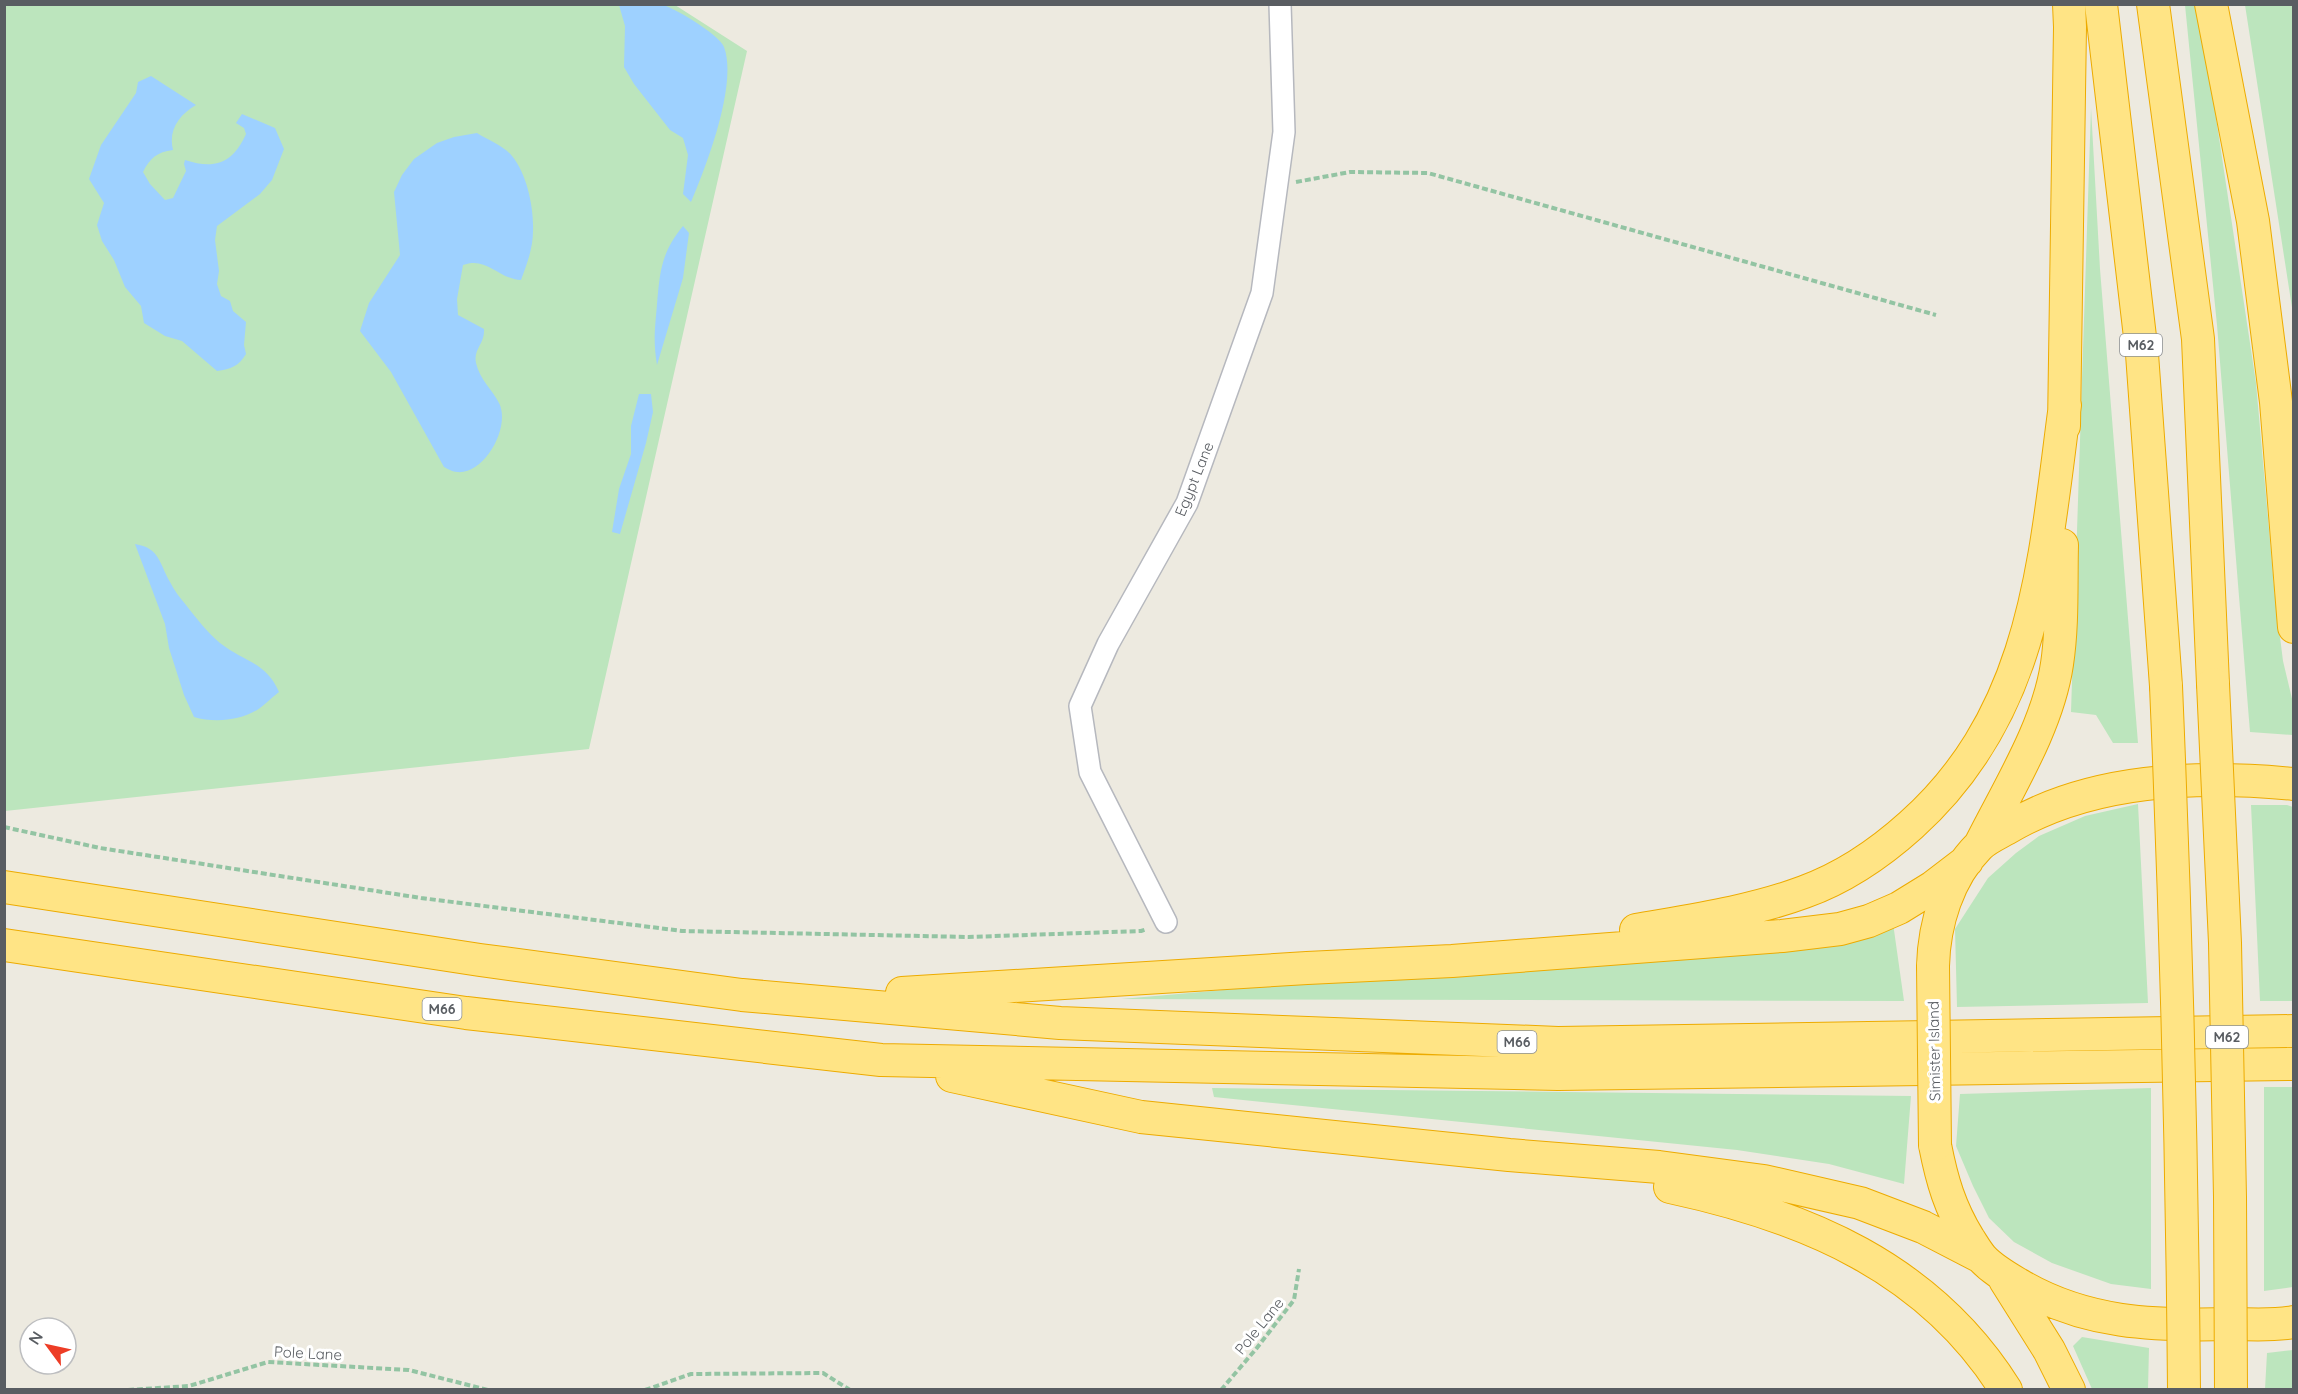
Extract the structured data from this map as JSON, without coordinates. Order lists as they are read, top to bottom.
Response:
{
  "streets": {
    "highway": ["M62", "M66", "Simister Island"],
    "street": ["Egypt Lane"],
    "path": ["Pole Lane"]
  },
  "north": "top left"
}
